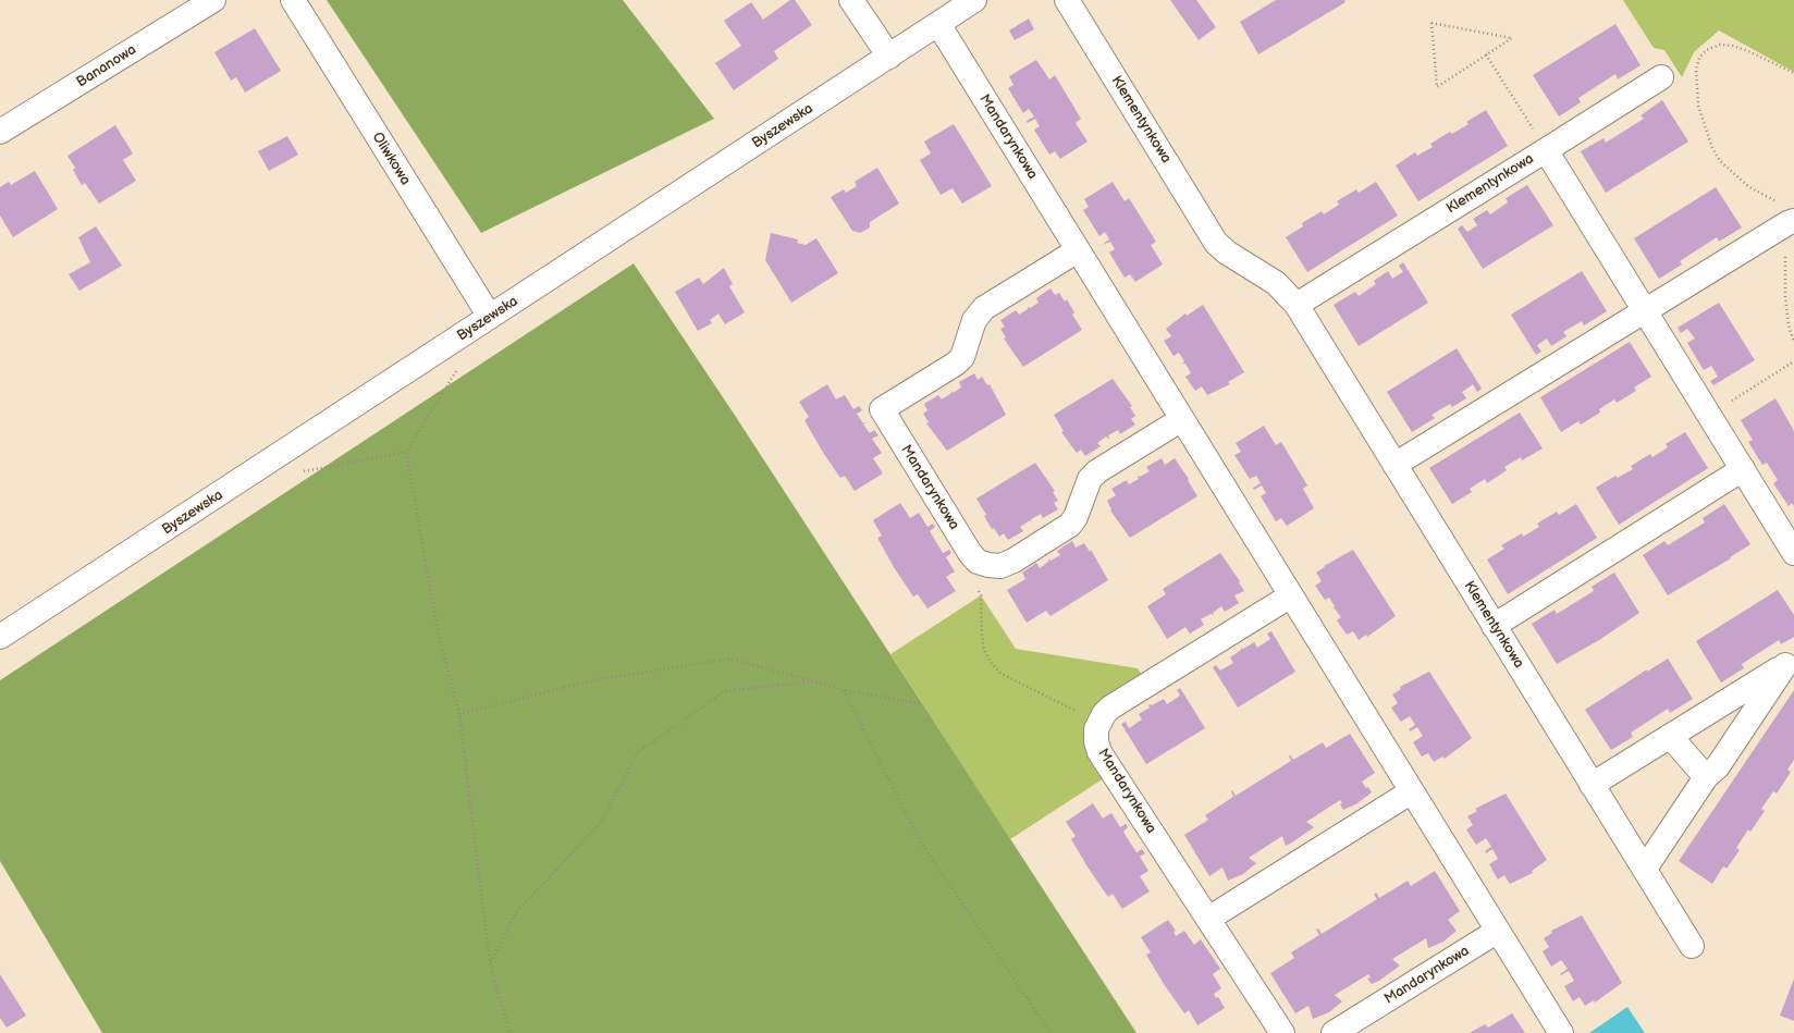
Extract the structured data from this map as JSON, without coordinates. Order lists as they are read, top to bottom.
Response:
{
  "streets": {
    "street": [
      "Bananowa",
      "Klementynkowa",
      "Byszewska",
      "Mandarynkowa",
      "Oliwkowa"
    ]
  },
  "crossings": [
    ["Byszewska", "Mandarynkowa"],
    ["Byszewska", "Oliwkowa"]
  ]
}
